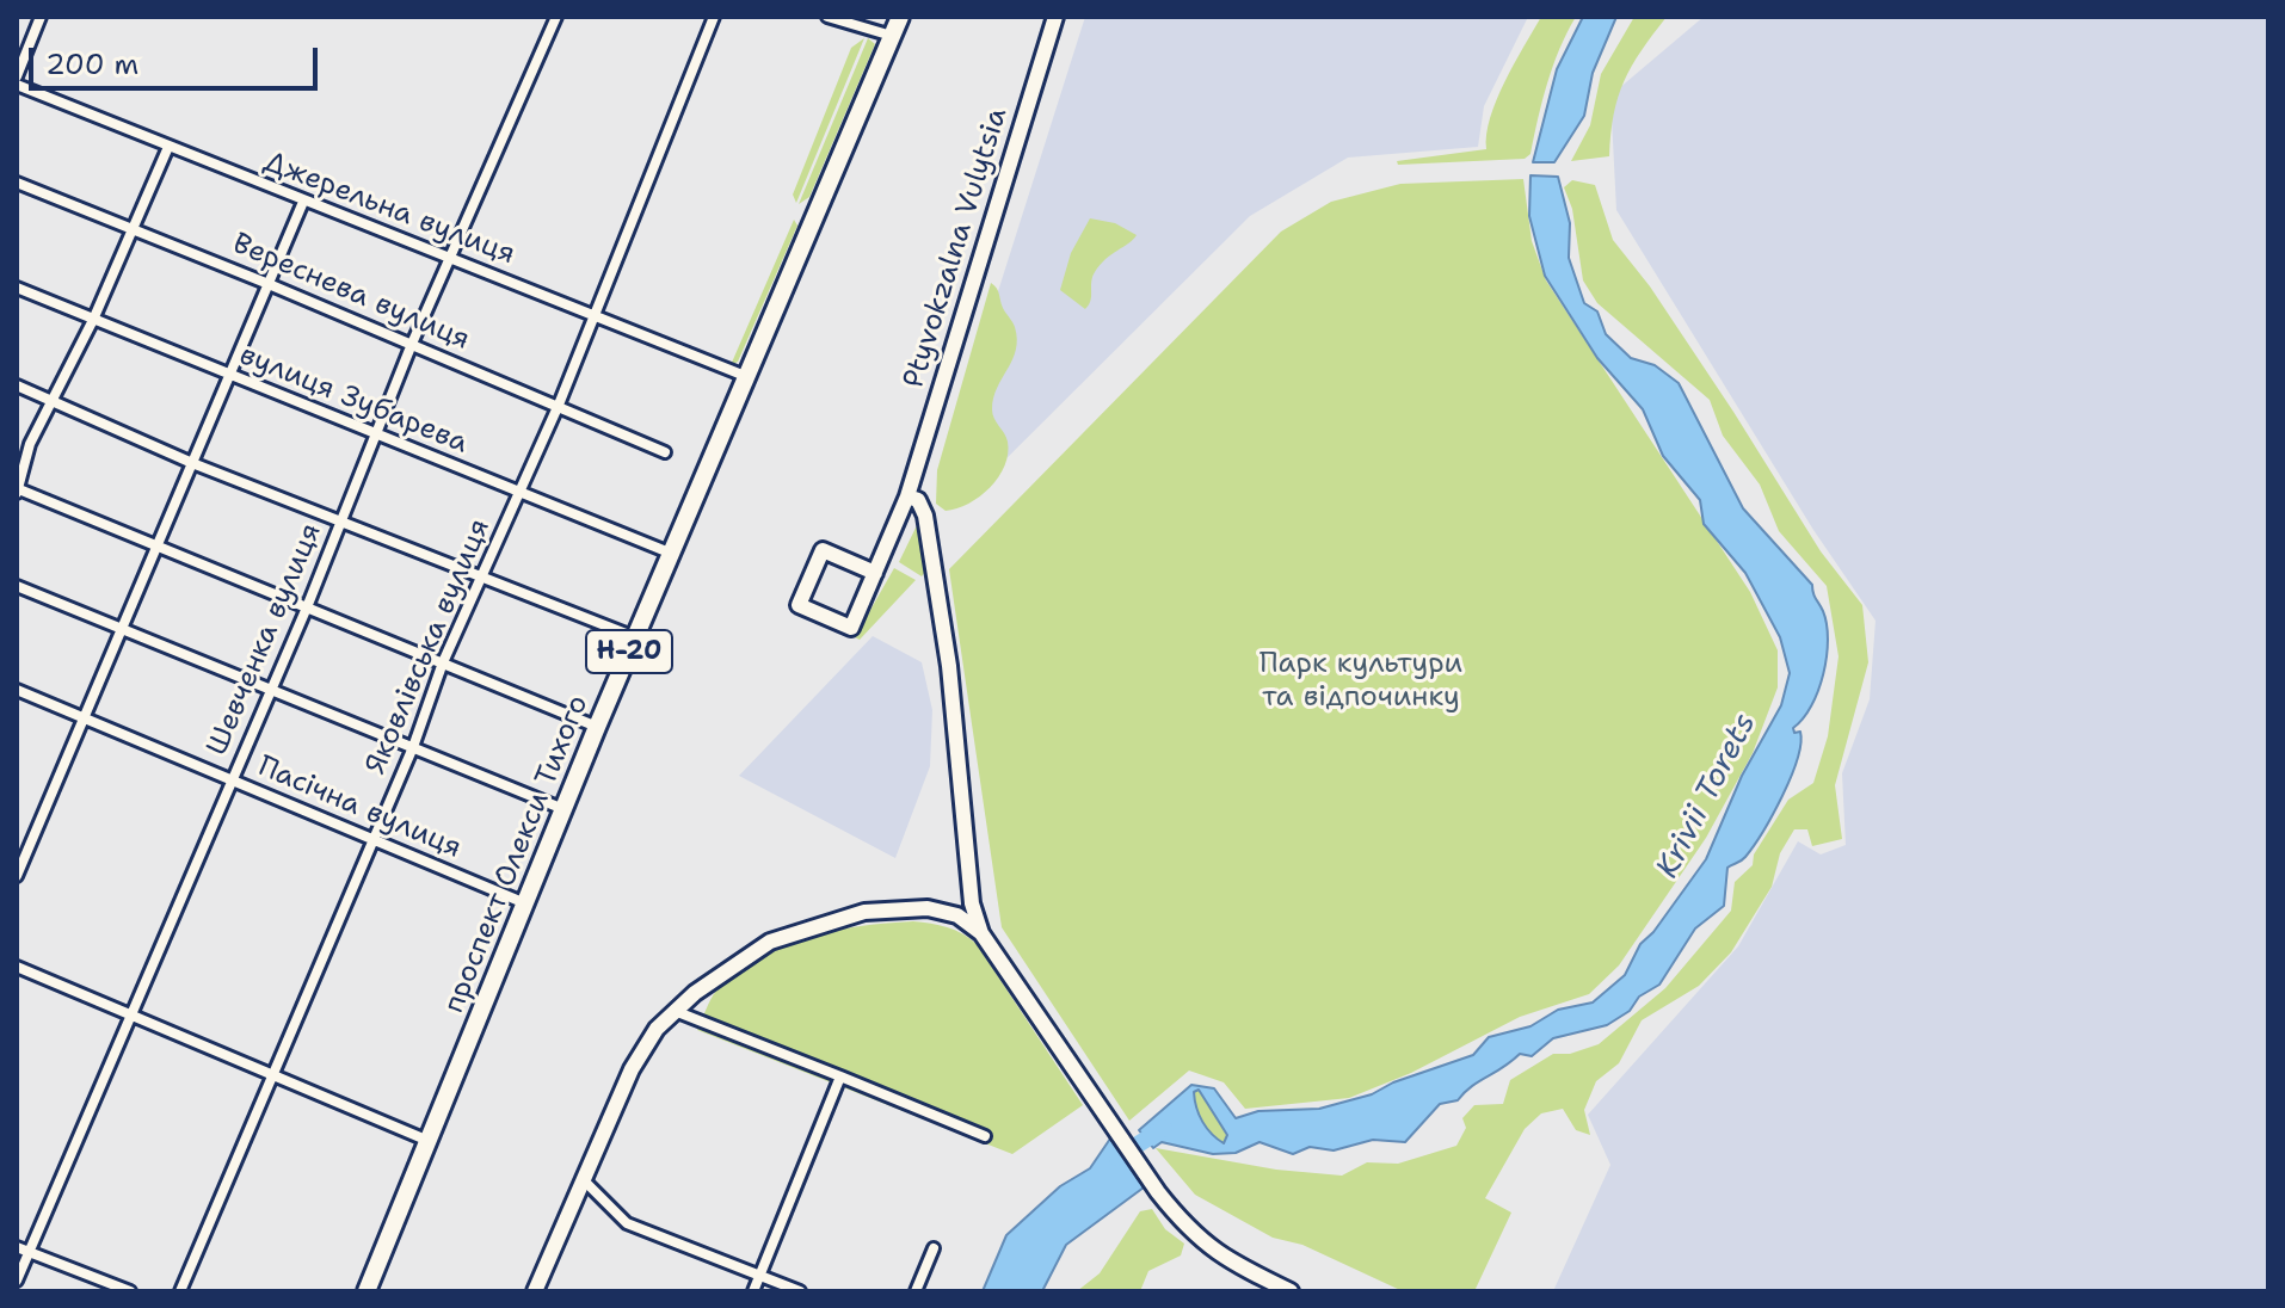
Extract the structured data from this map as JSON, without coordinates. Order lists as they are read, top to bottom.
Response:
{
  "streets": {
    "main road": ["Н-20", "проспект Олекси Тихого"],
    "street": [
      "Джерельна вулиця",
      "Ptyvokzalna Vulytsia",
      "Вереснева вулиця",
      "вулиця Зубарева",
      "Шевченка вулиця",
      "Яковлівська вулиця",
      "Пасічна вулиця"
    ]
  },
  "crossings": [
    ["Джерельна вулиця", "Шевченка вулиця"],
    ["Джерельна вулиця", "Яковлівська вулиця"],
    ["Джерельна вулиця", "проспект Олекси Тихого"],
    ["Вереснева вулиця", "Шевченка вулиця"],
    ["Вереснева вулиця", "Яковлівська вулиця"],
    ["вулиця Зубарева", "Шевченка вулиця"],
    ["вулиця Зубарева", "Яковлівська вулиця"],
    ["вулиця Зубарева", "проспект Олекси Тихого"],
    ["Шевченка вулиця", "Пасічна вулиця"],
    ["Яковлівська вулиця", "Пасічна вулиця"],
    ["Пасічна вулиця", "проспект Олекси Тихого"]
  ],
  "water": ["Krivii Torets"],
  "parks": ["Парк культури та відпочинку"],
  "scale_bar": "200 m"
}
